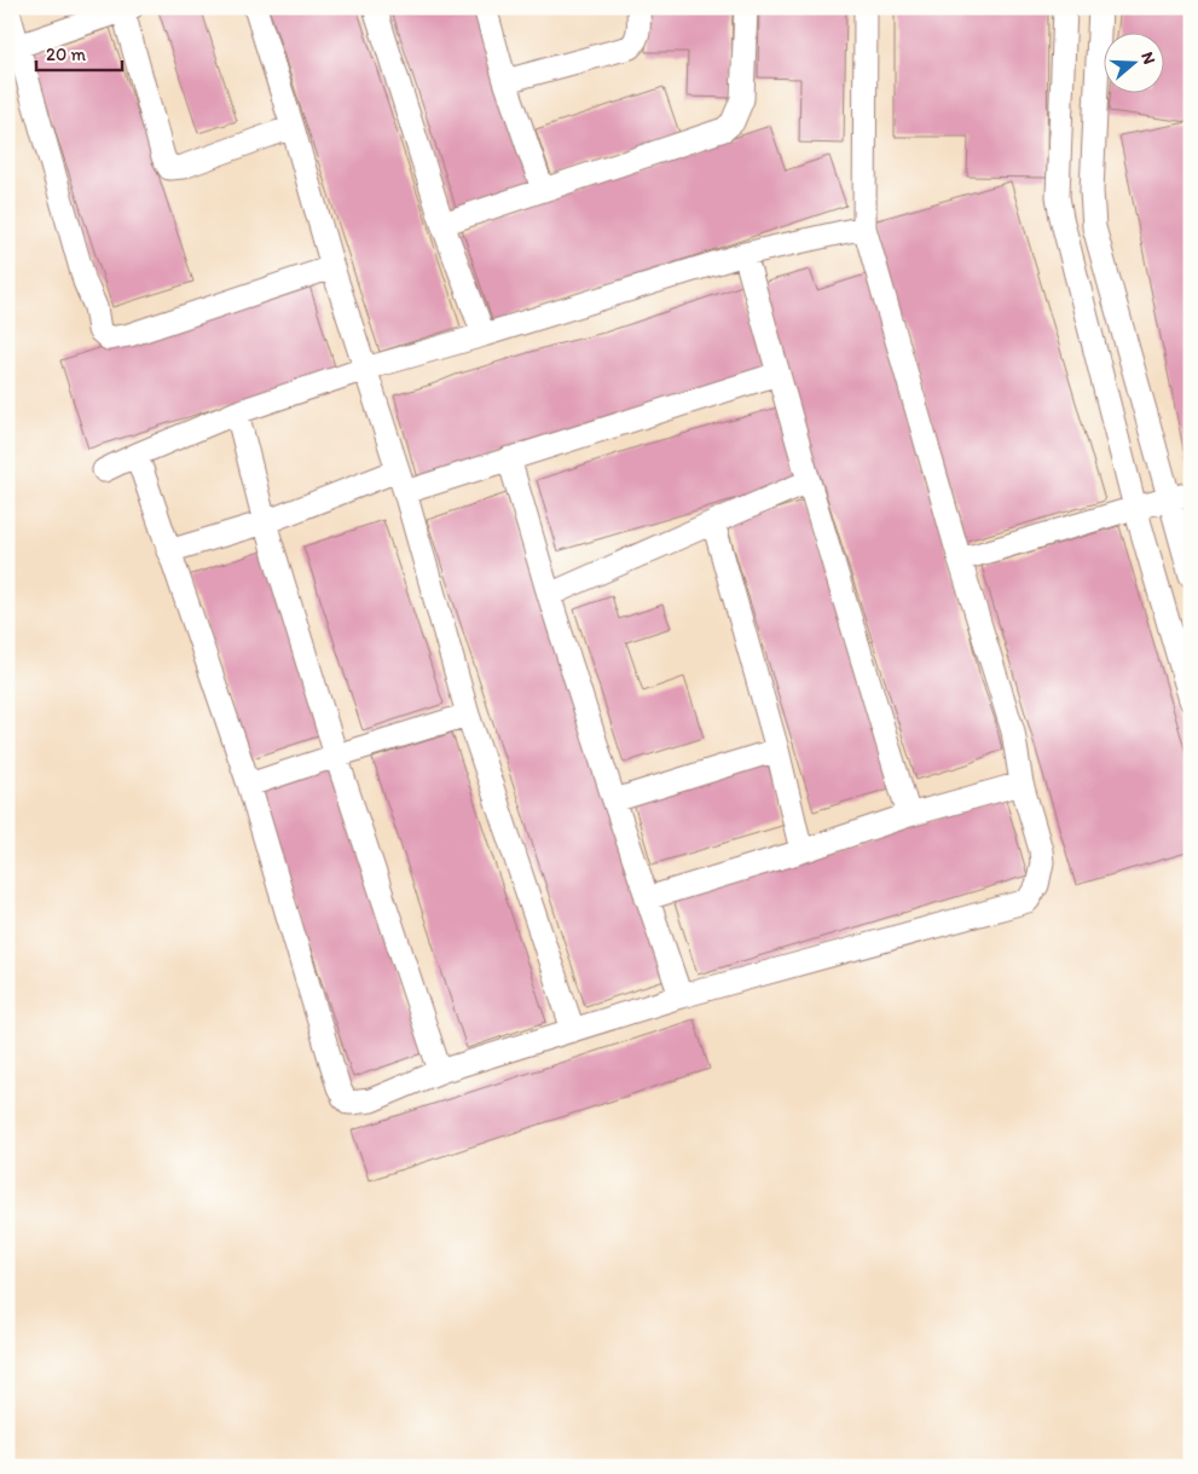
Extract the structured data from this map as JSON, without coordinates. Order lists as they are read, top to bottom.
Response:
{
  "scale_bar": "20 m",
  "north": "right"
}
